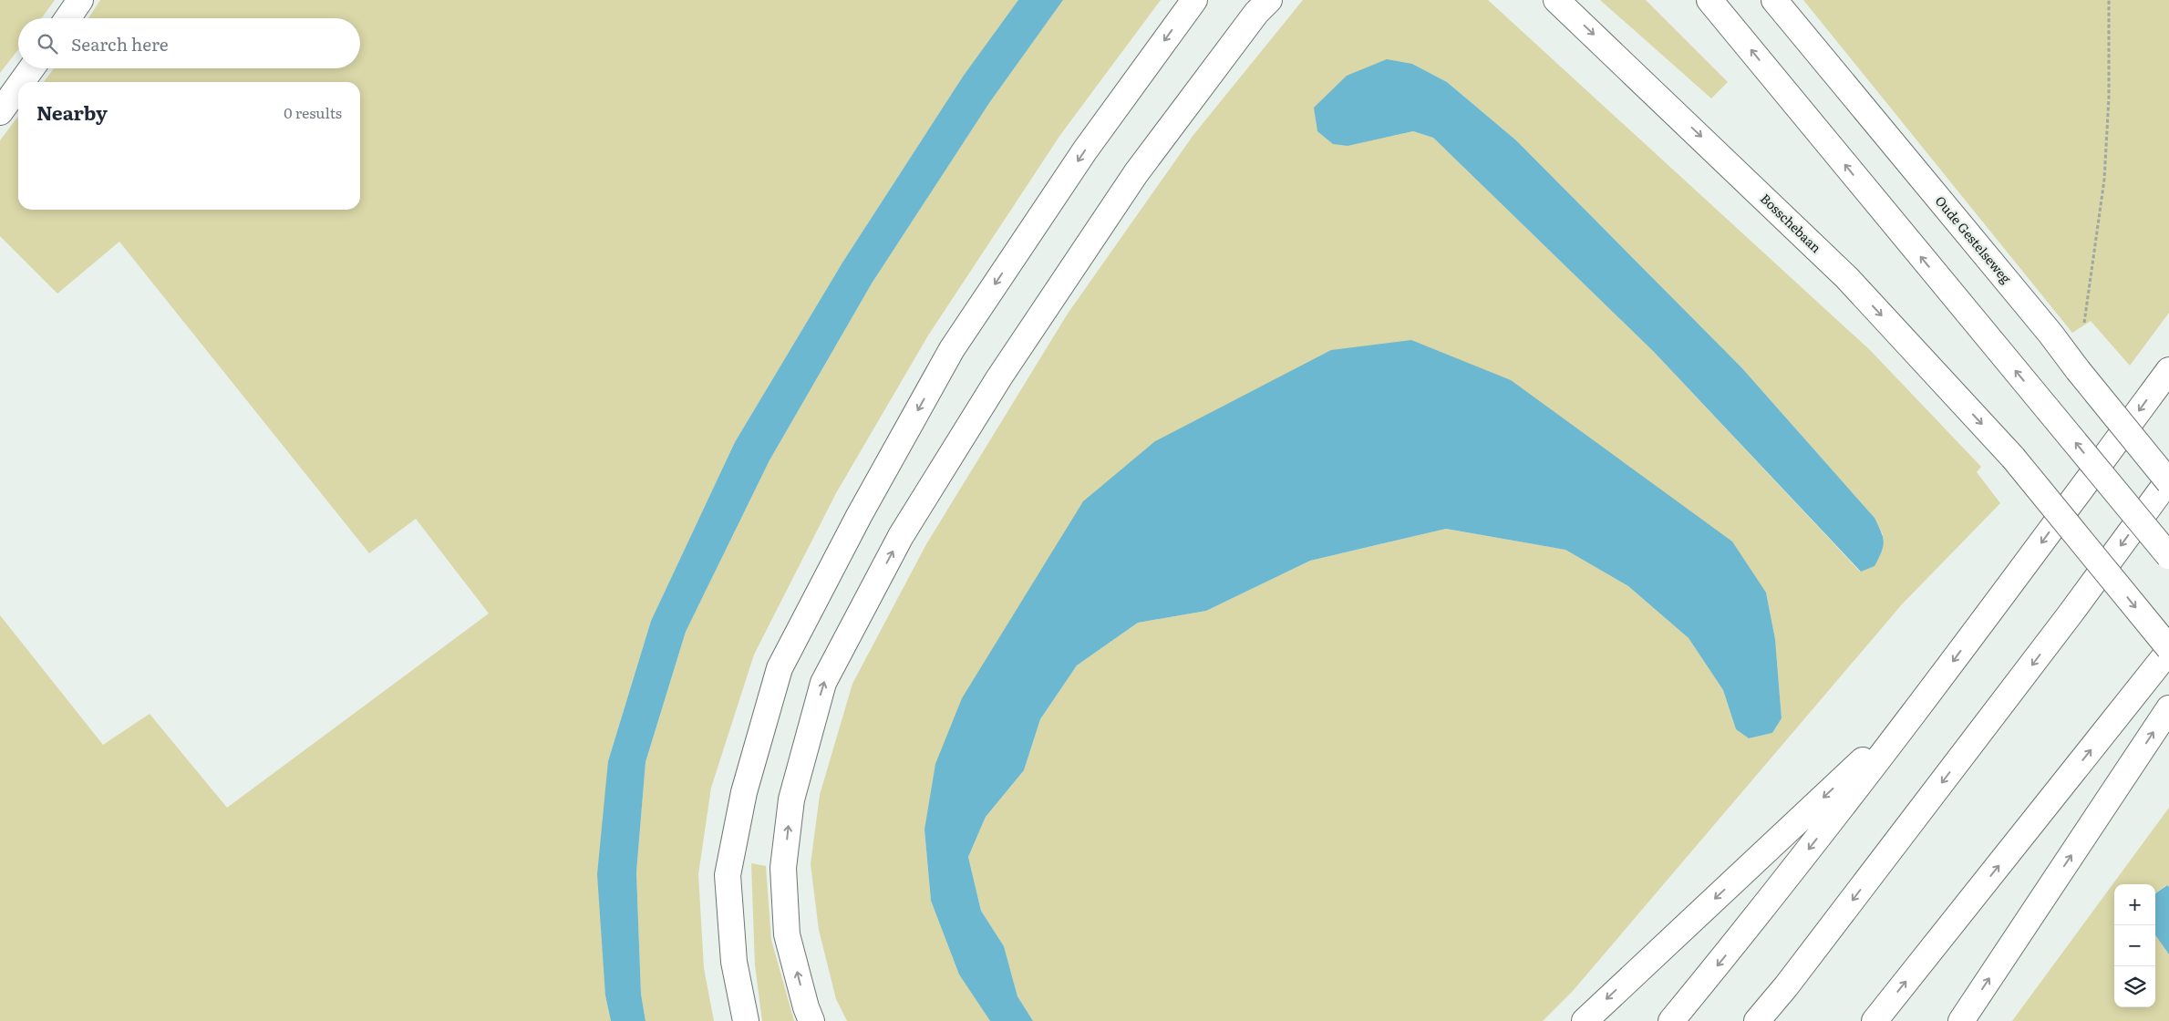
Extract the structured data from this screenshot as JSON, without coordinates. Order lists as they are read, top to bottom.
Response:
{
  "streets": {
    "main road": ["Bosschebaan", "Oude Gestelseweg"]
  },
  "page": {
    "search": "Search here",
    "heading": ["Nearby", "0 results"],
    "map_buttons": ["+", "−"]
  }
}
